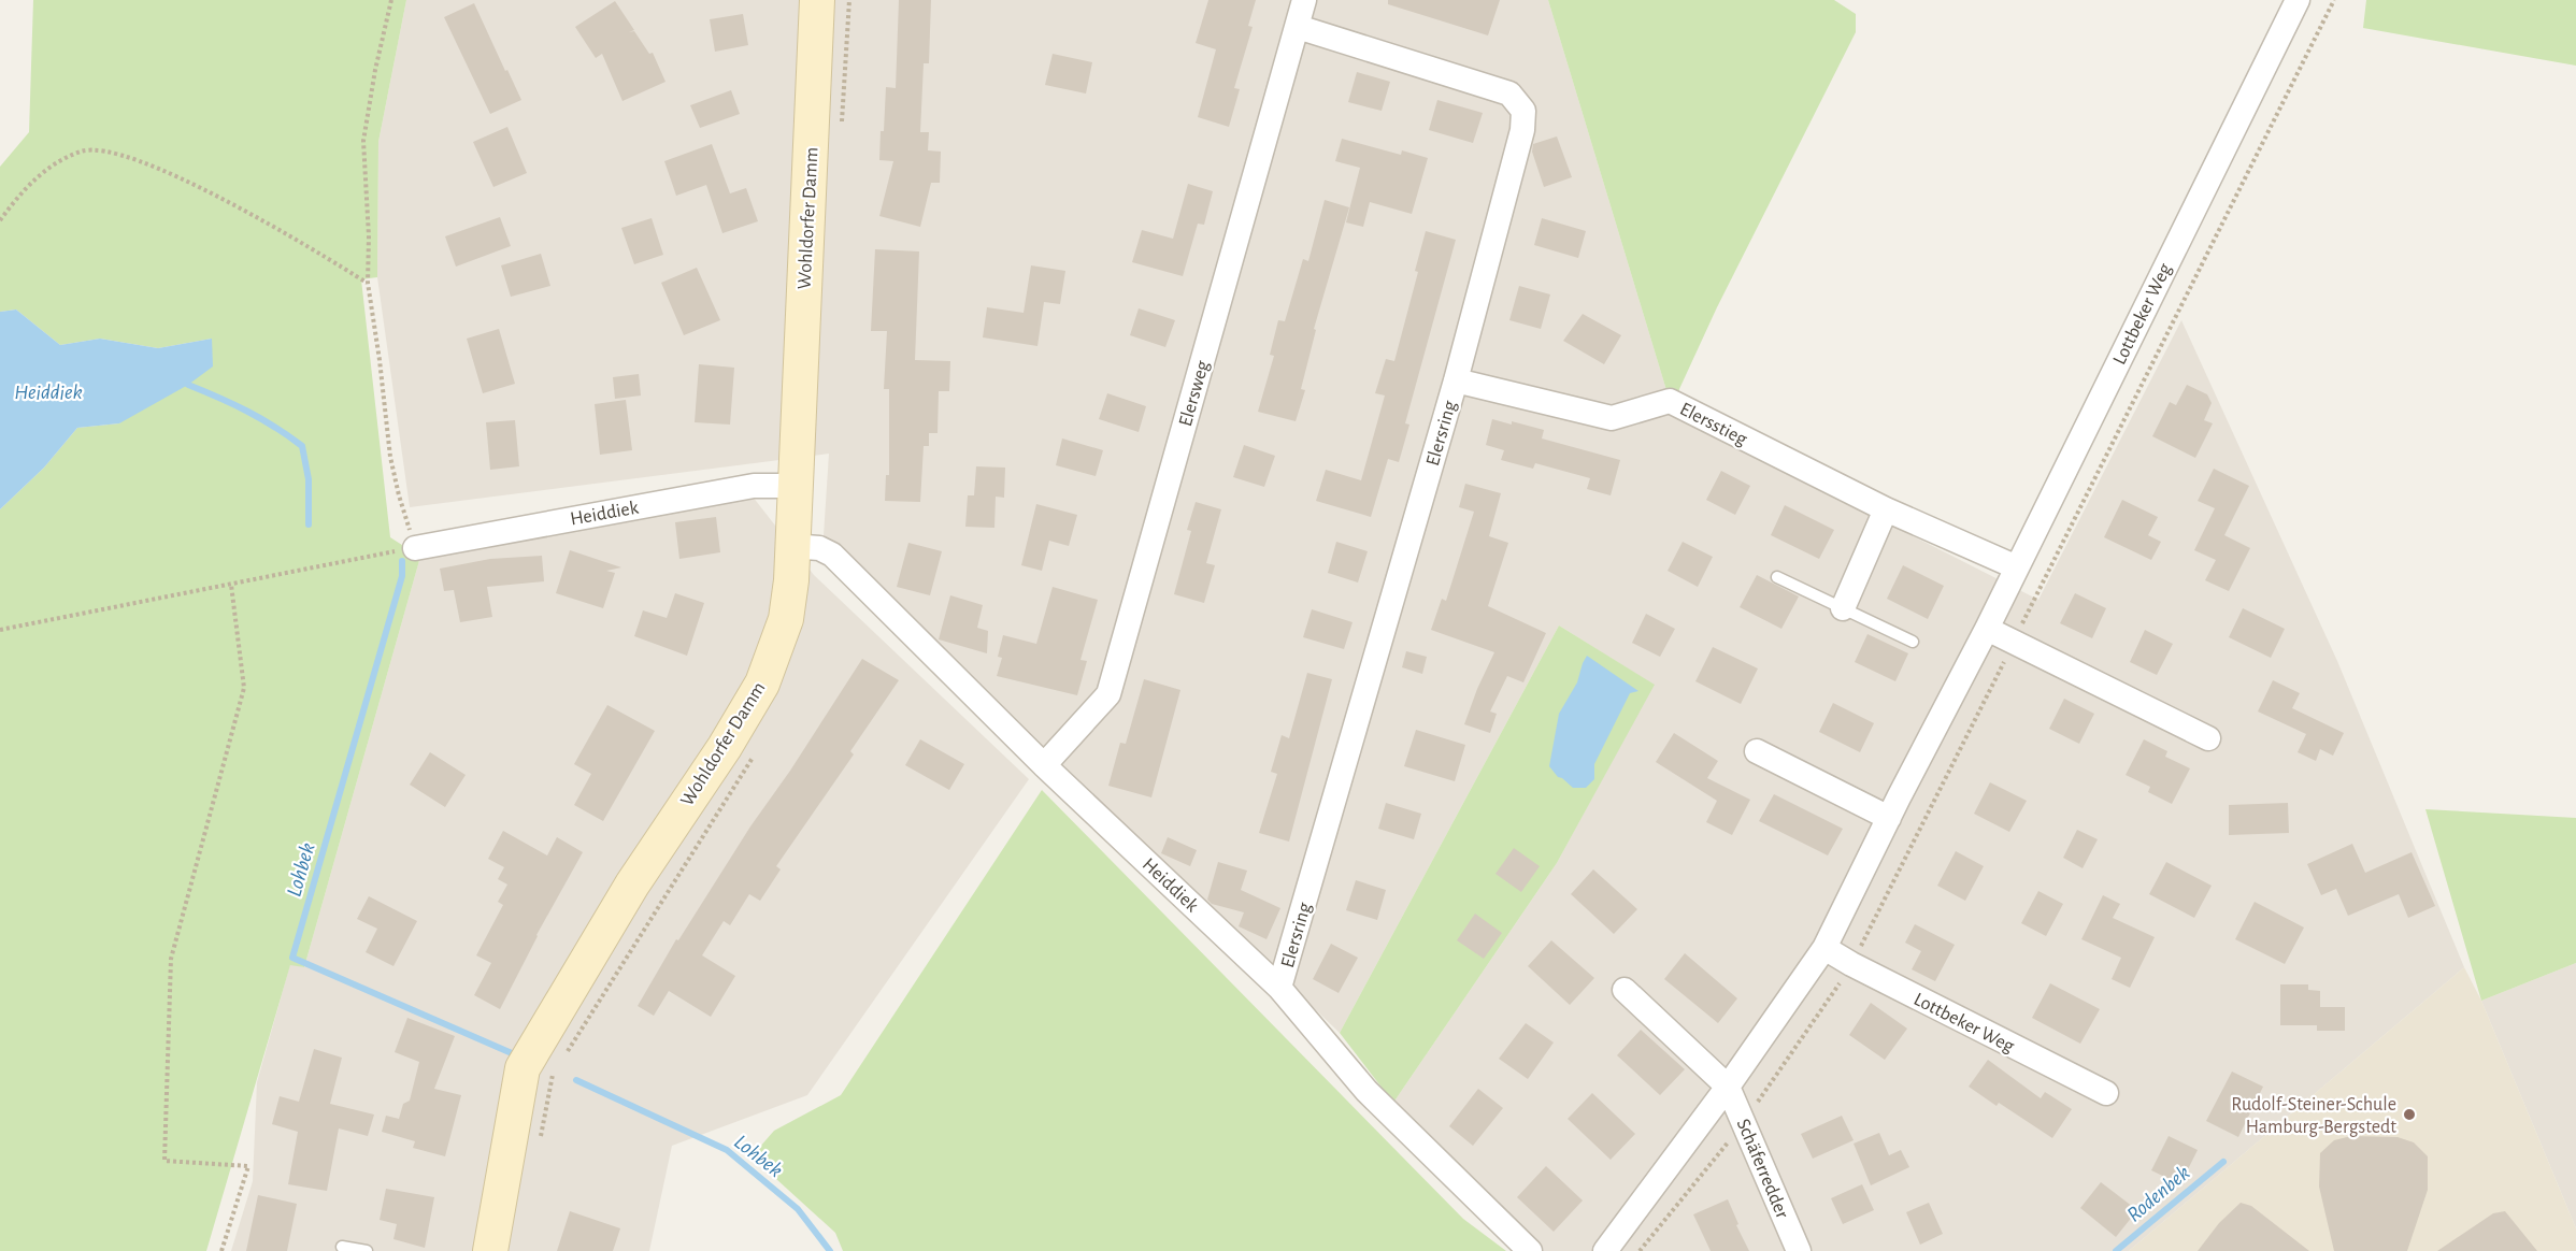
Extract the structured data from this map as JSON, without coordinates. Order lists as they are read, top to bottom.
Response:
{
  "streets": {
    "street": [
      "Wohldorfer Damm",
      "Lottbeker Weg",
      "Elersweg",
      "Elersstieg",
      "Elersring",
      "Heiddiek",
      "Schäferredder"
    ]
  },
  "crossings": [
    ["Wohldorfer Damm", "Heiddiek"],
    ["Lottbeker Weg", "Elersstieg"],
    ["Lottbeker Weg", "Schäferredder"],
    ["Elersweg", "Elersring"],
    ["Elersweg", "Heiddiek"],
    ["Elersstieg", "Elersring"],
    ["Elersring", "Heiddiek"]
  ],
  "water": ["Heiddiek", "Lohbek", "Rodenbek"],
  "places": ["Rudolf-Steiner-Schule Hamburg-Bergstedt"]
}
